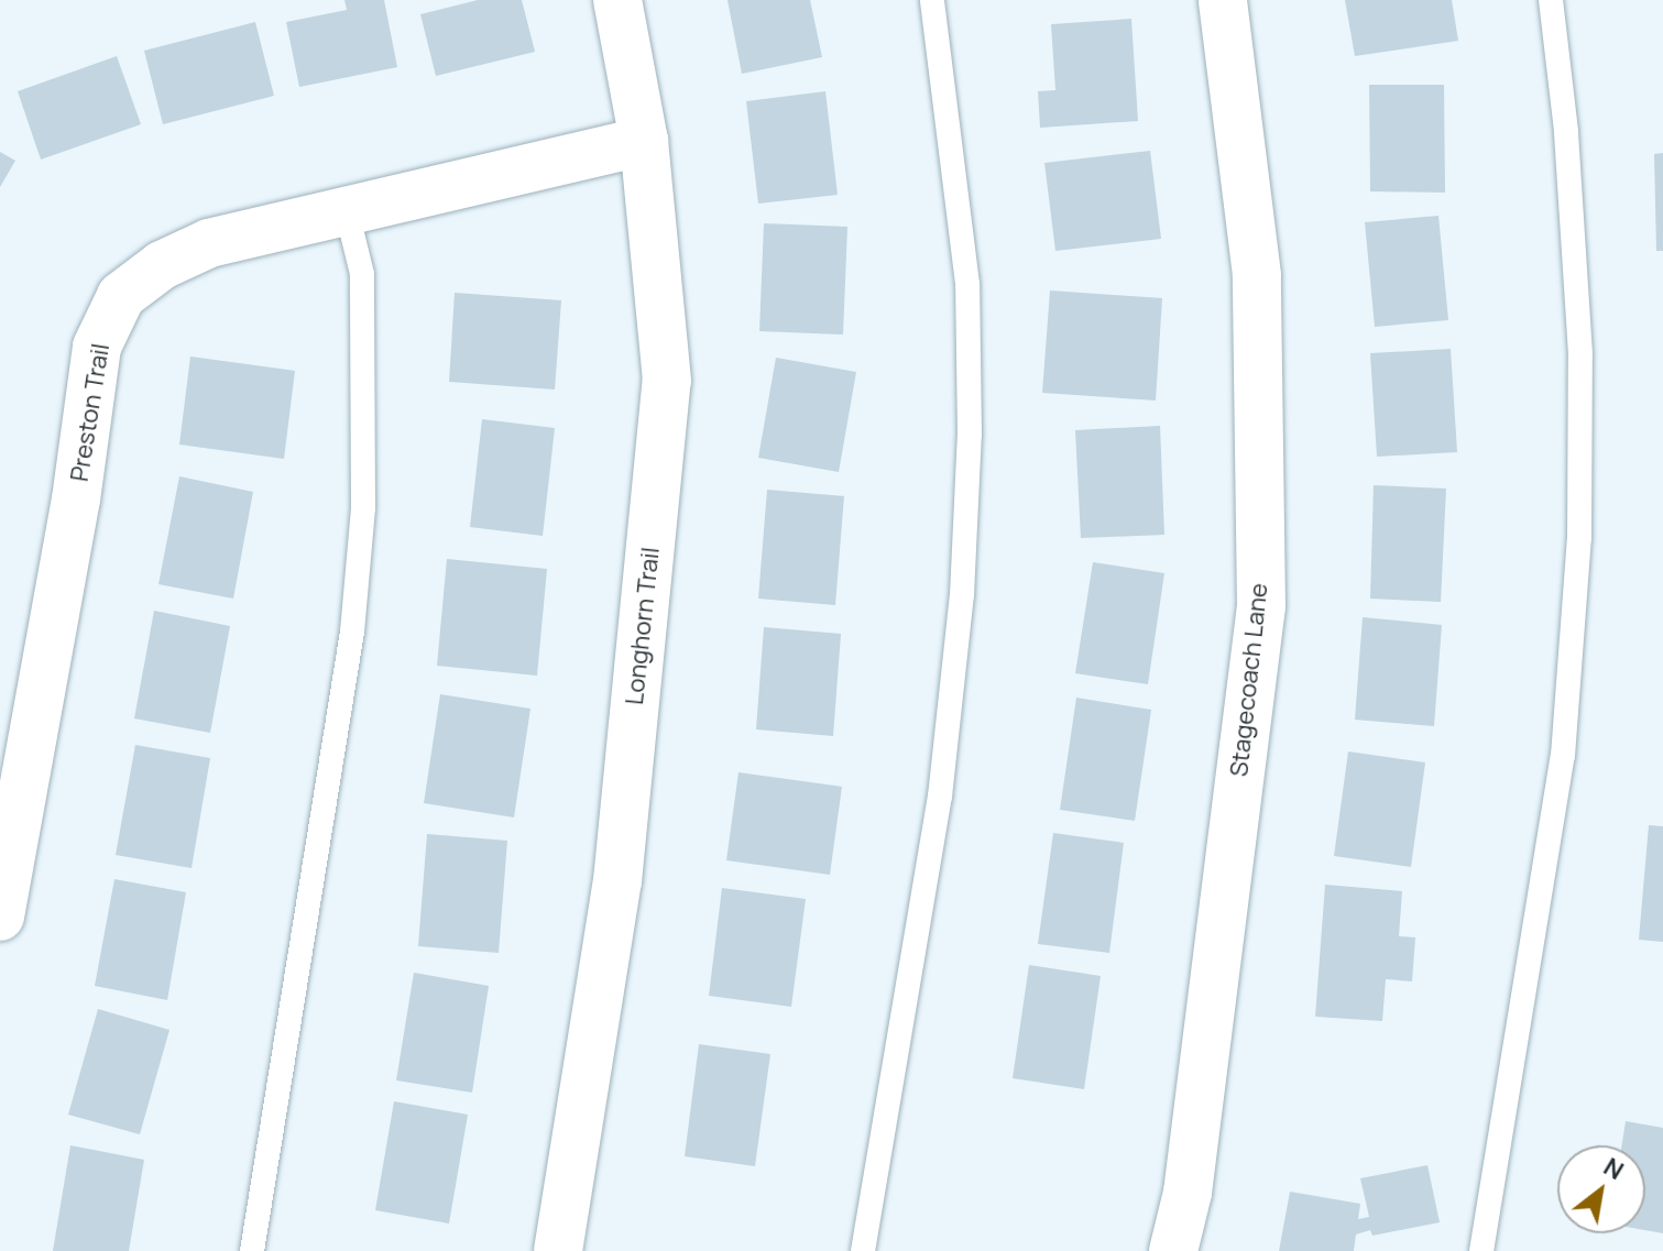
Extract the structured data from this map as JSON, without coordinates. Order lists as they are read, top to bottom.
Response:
{
  "streets": {
    "street": ["Preston Trail", "Longhorn Trail", "Stagecoach Lane"]
  },
  "crossings": [
    ["Preston Trail", "Longhorn Trail"]
  ],
  "north": "top right"
}
